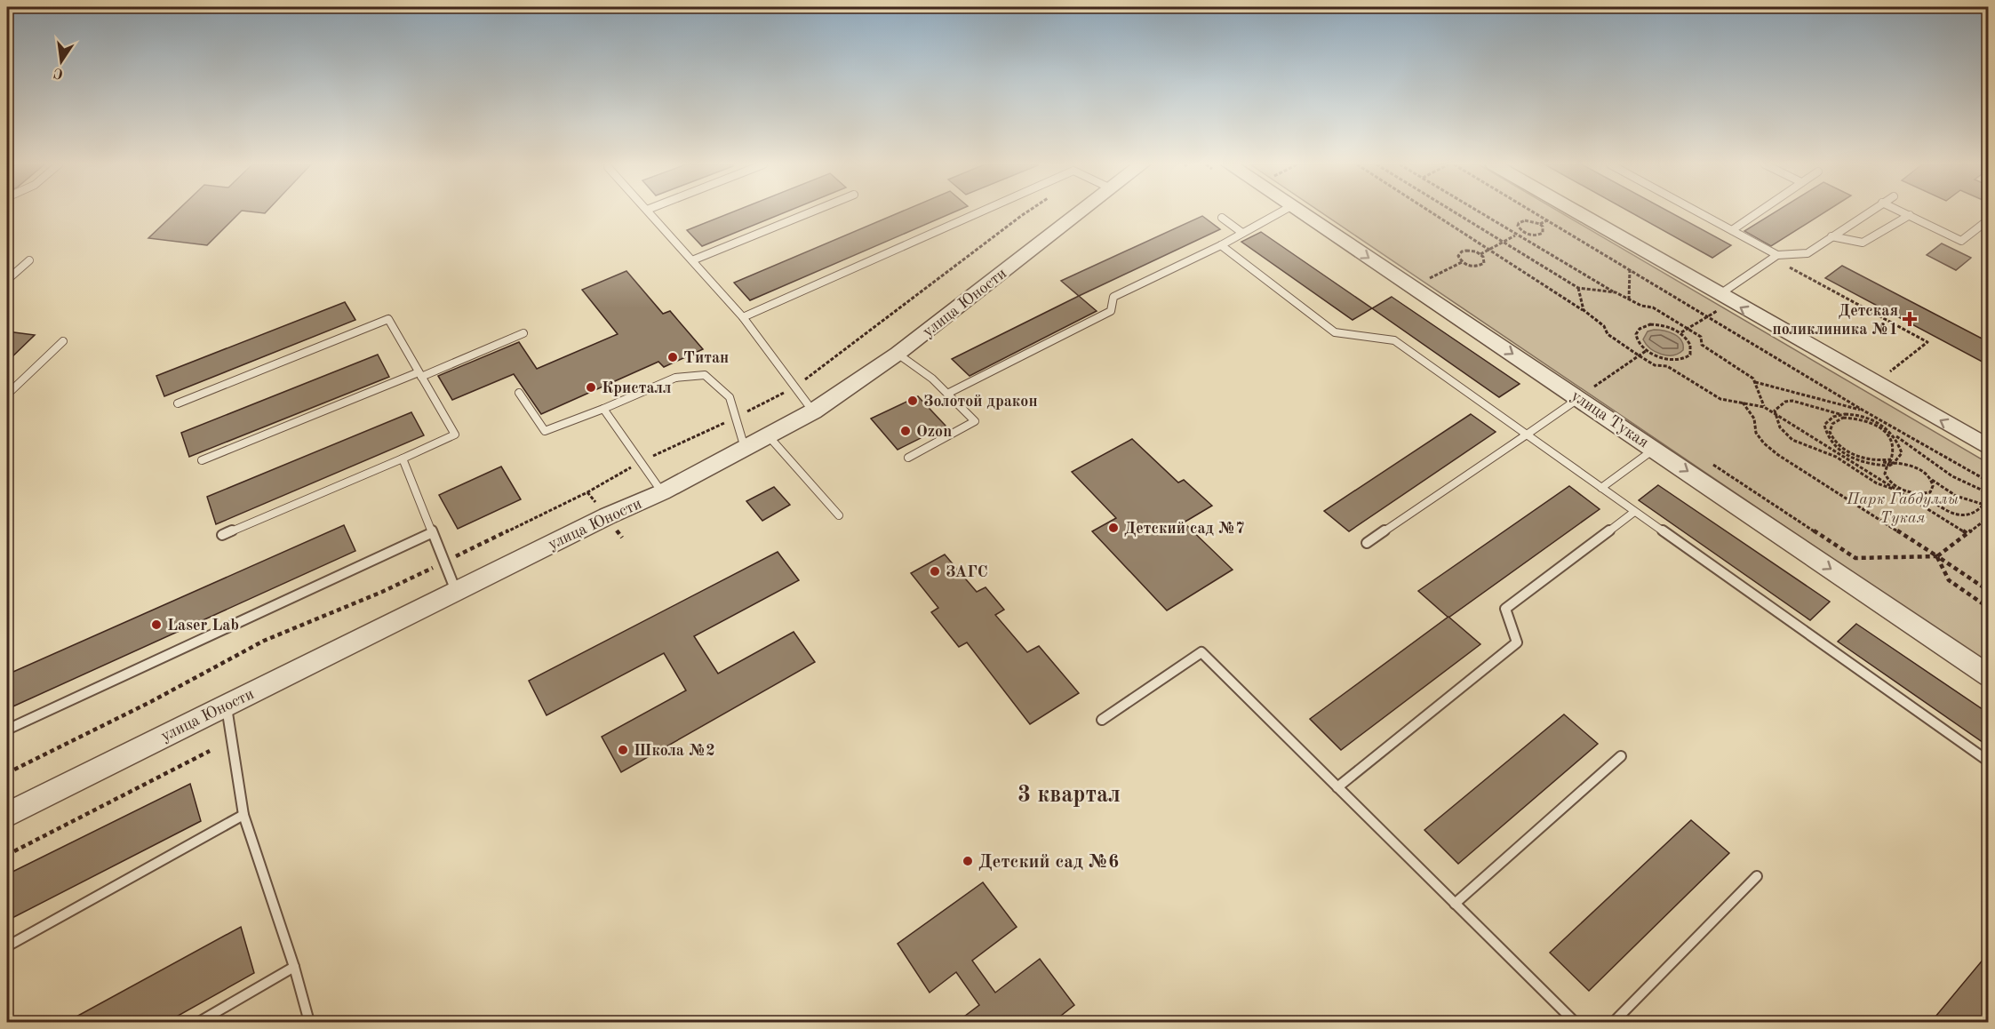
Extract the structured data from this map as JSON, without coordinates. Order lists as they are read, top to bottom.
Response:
{
  "streets": {
    "street": ["улица Юности", "улица Тукая"]
  },
  "districts": ["3 квартал"],
  "parks": ["Парк Габдуллы Тукая"],
  "places": {
    "health": ["Детская поликлиника №1"],
    "other": [
      "Титан",
      "Кристалл",
      "Золотой дракон",
      "Ozon",
      "Детский сад №7",
      "ЗАГС",
      "Laser Lab",
      "Школа №2",
      "Детский сад №6"
    ]
  },
  "north": "bottom"
}
